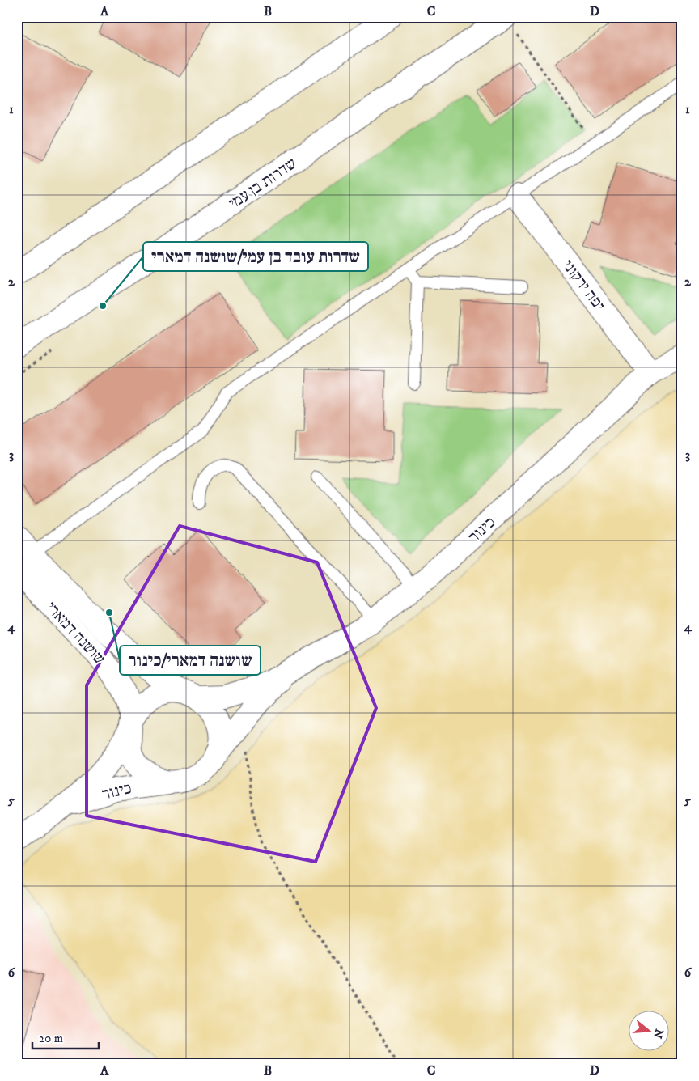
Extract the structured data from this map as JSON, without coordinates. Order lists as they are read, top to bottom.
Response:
{
  "streets": {
    "street": [
      "שדרות בן עמי",
      "יפה ירקוני",
      "כינור",
      "שושנה דמארי"
    ]
  },
  "crossings": [
    ["יפה ירקוני", "כינור"],
    ["כינור", "שושנה דמארי"]
  ],
  "places": ["שדרות עובד בן עמי/שושנה דמארי", "שושנה דמארי/כינור"],
  "scale_bar": "20 m",
  "north": "right",
  "grid": {
    "columns": [
      "A",
      "B",
      "C",
      "D"
    ],
    "rows": [
      "1",
      "2",
      "3",
      "4",
      "5",
      "6"
    ]
  }
}
